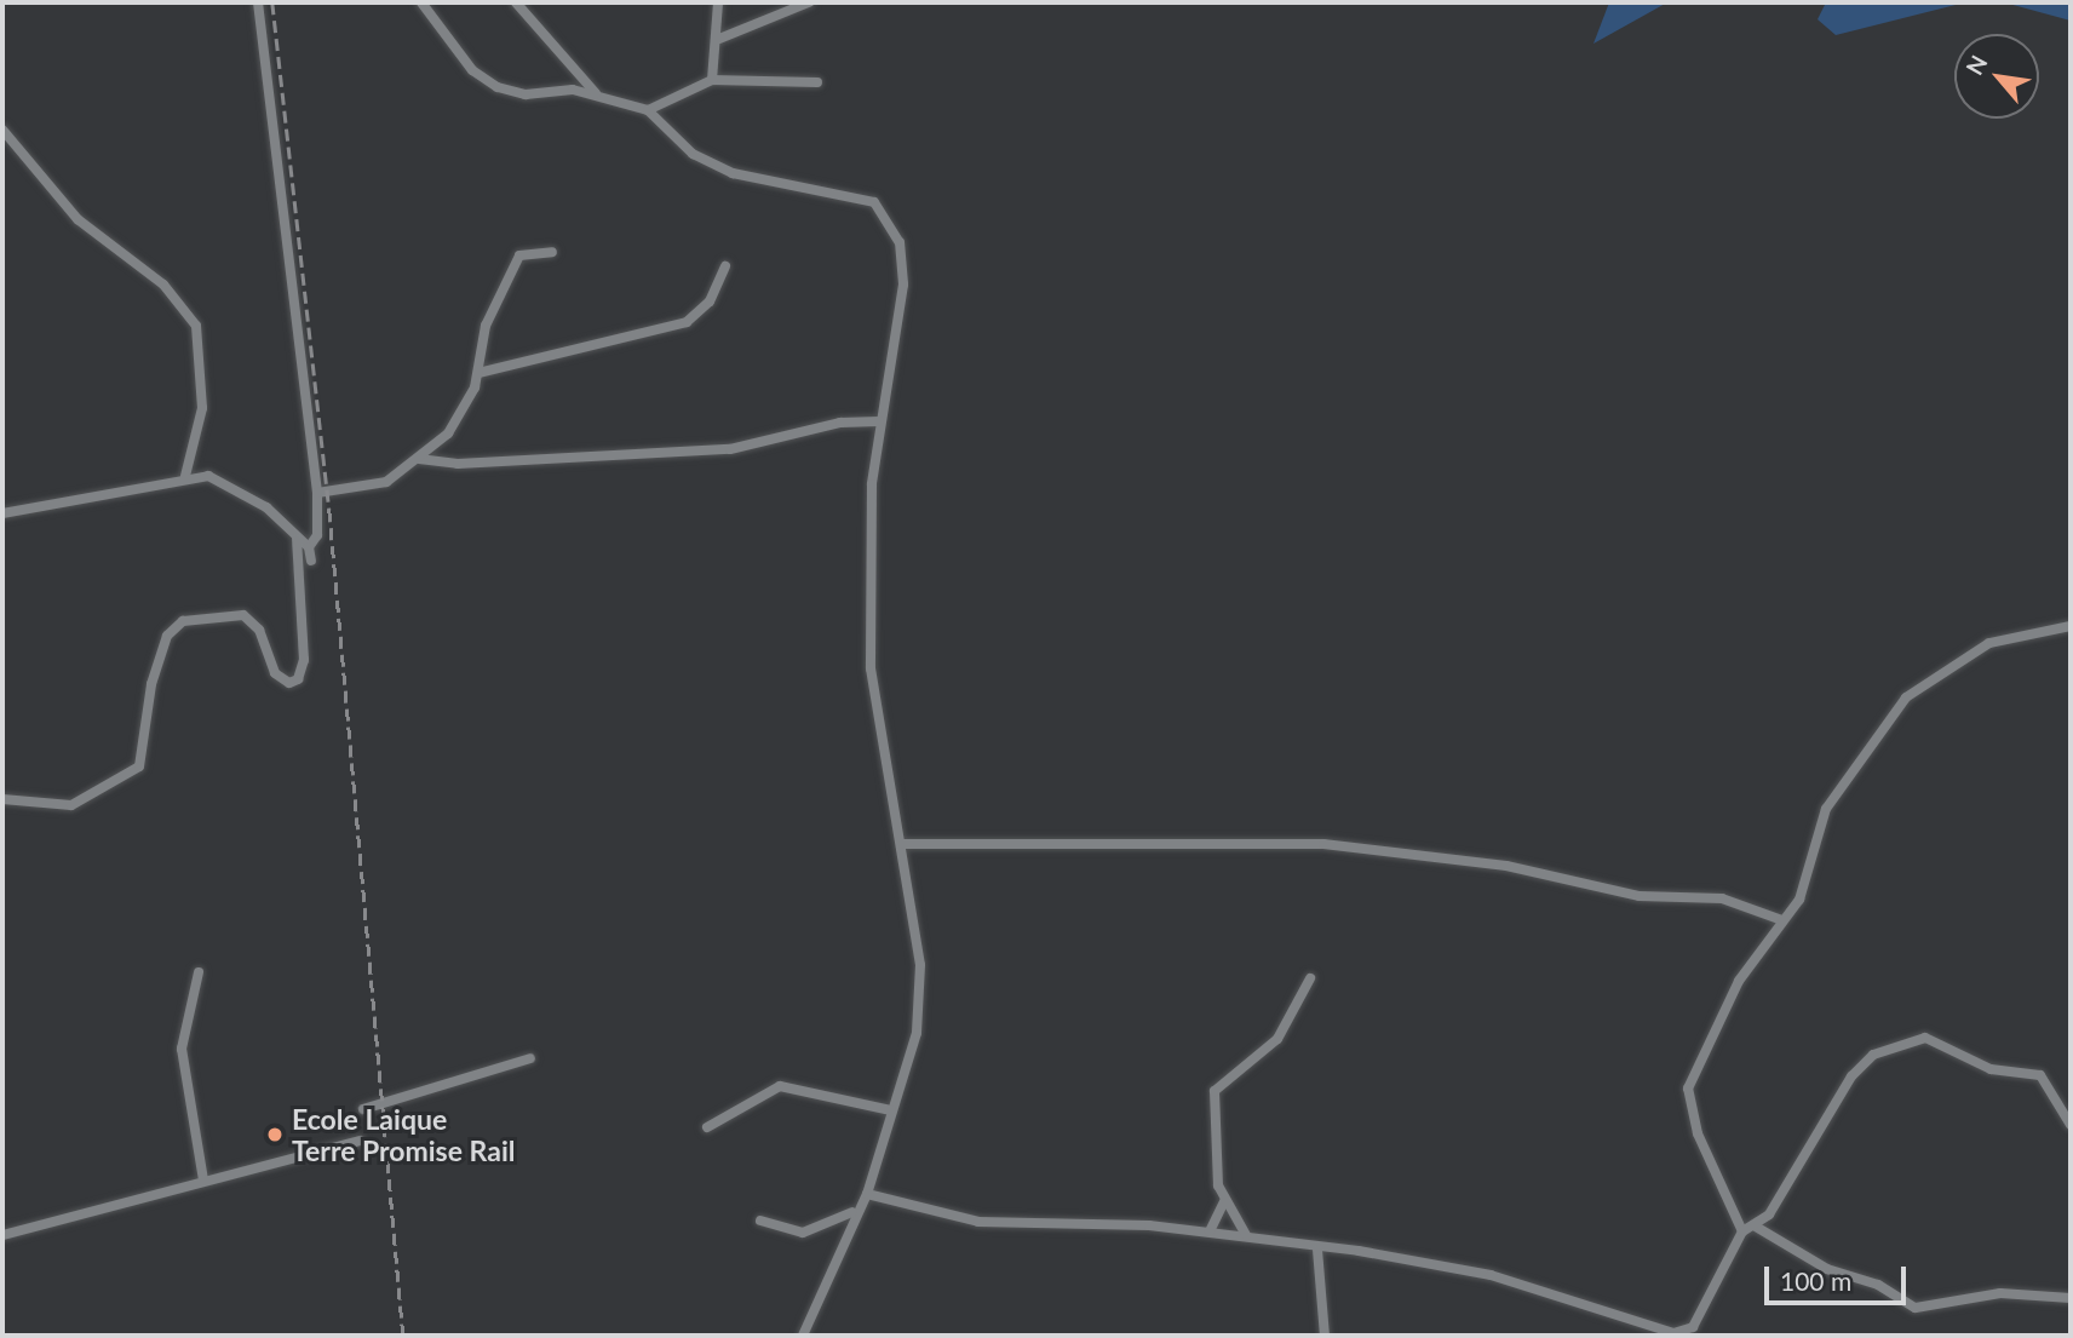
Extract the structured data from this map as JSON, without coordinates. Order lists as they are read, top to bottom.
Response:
{
  "places": ["Ecole Laique Terre Promise Rail"],
  "scale_bar": "100 m",
  "north": "top left"
}
